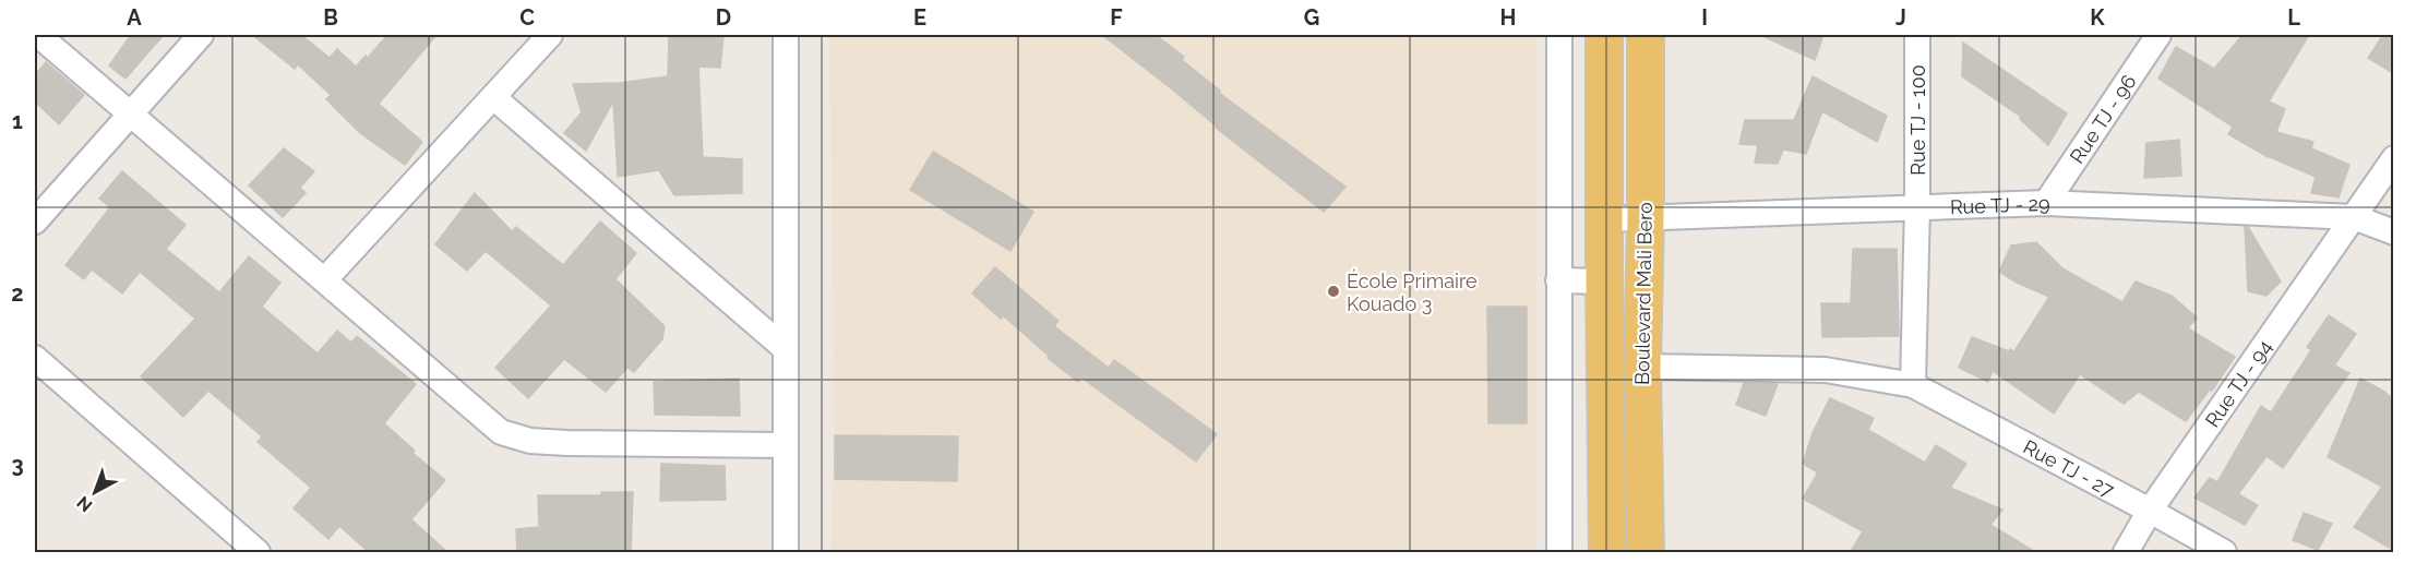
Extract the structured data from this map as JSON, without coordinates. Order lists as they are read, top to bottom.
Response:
{
  "streets": {
    "main road": ["Boulevard Mali Bero"],
    "street": [
      "Rue TJ - 96",
      "Rue TJ - 100",
      "Rue TJ - 29",
      "Rue TJ - 94",
      "Rue TJ - 27"
    ]
  },
  "crossings": [
    ["Rue TJ - 96", "Rue TJ - 29"],
    ["Rue TJ - 100", "Rue TJ - 29"],
    ["Rue TJ - 29", "Boulevard Mali Bero"],
    ["Rue TJ - 29", "Rue TJ - 94"],
    ["Boulevard Mali Bero", "Rue TJ - 27"],
    ["Rue TJ - 94", "Rue TJ - 27"]
  ],
  "places": ["École Primaire Kouado 3"],
  "north": "bottom left",
  "grid": {
    "columns": [
      "A",
      "B",
      "C",
      "D",
      "E",
      "F",
      "G",
      "H",
      "I",
      "J",
      "K",
      "L"
    ],
    "rows": ["1", "2", "3"]
  }
}
